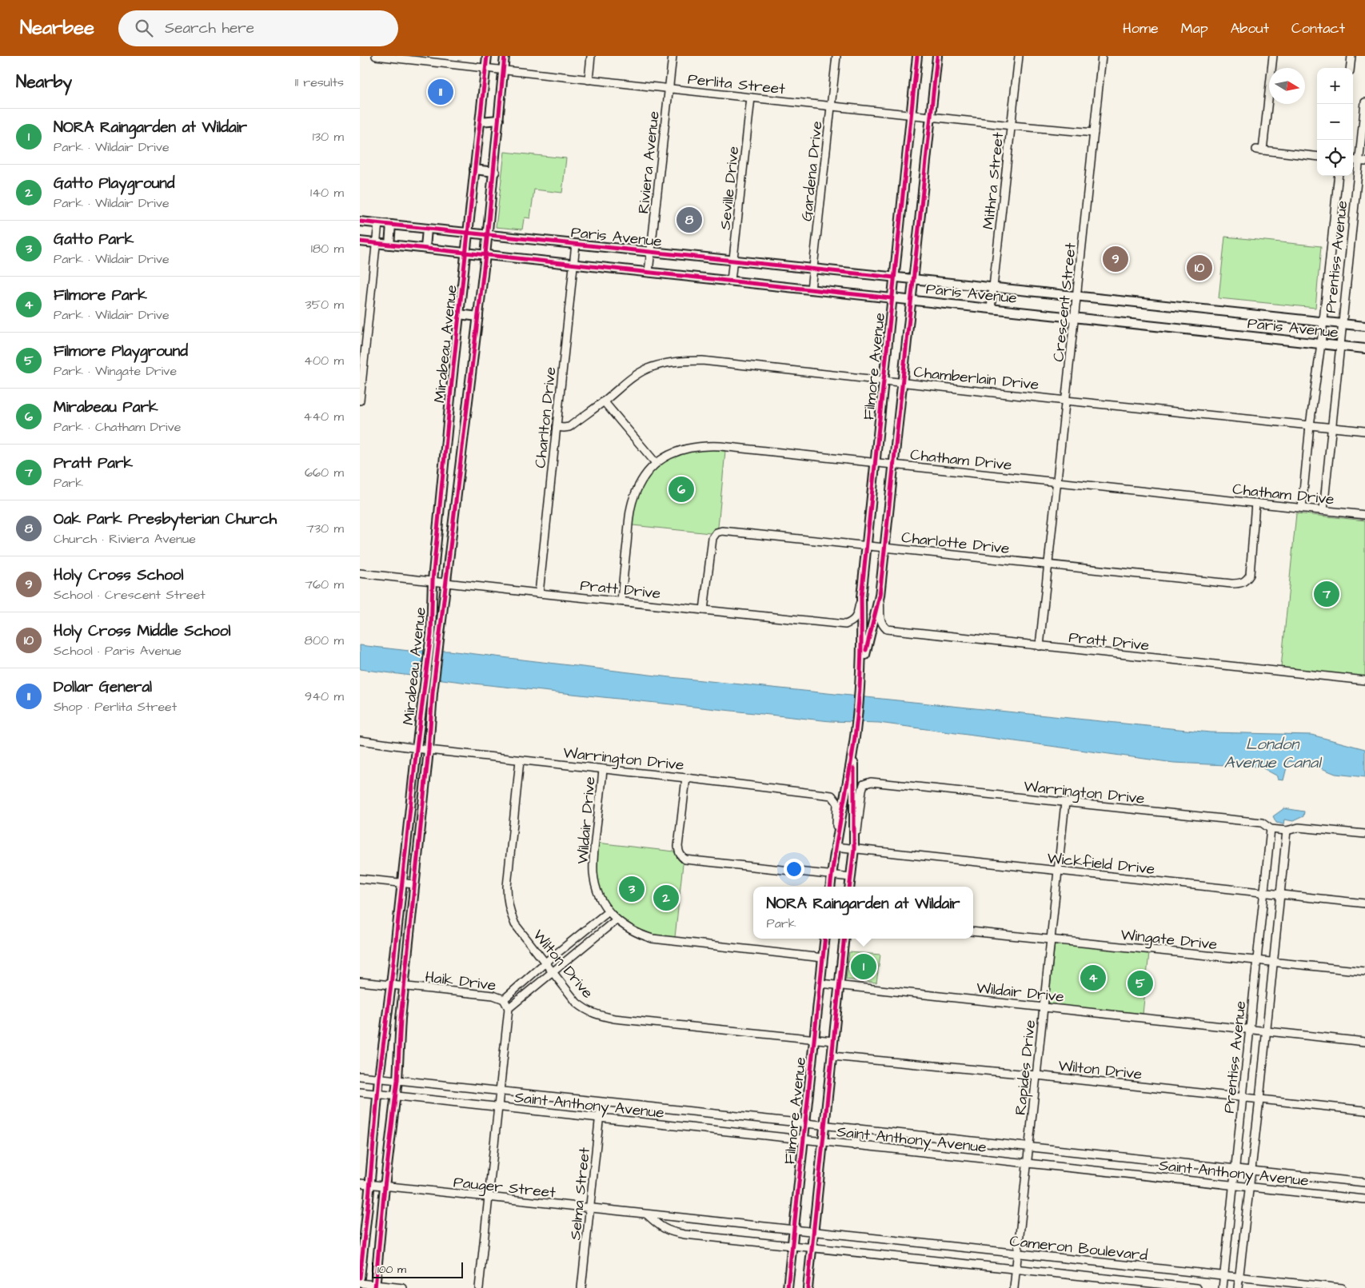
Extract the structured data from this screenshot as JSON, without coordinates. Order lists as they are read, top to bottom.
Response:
{
  "streets": {
    "street": [
      "Perlita Street",
      "Riviera Avenue",
      "Gardena Drive",
      "Mithra Street",
      "Seville Drive",
      "Paris Avenue",
      "Prentiss Avenue",
      "Crescent Street",
      "Mirabeau Avenue",
      "Filmore Avenue",
      "Chamberlain Drive",
      "Charlton Drive",
      "Chatham Drive",
      "Charlotte Drive",
      "Pratt Drive",
      "Warrington Drive",
      "Wildair Drive",
      "Wickfield Drive",
      "Wingate Drive",
      "Wilton Drive",
      "Haik Drive",
      "Rapides Drive",
      "Saint Anthony Avenue",
      "Pauger Street",
      "Selma Street",
      "Cameron Boulevard"
    ]
  },
  "crossings": [
    ["Perlita Street", "Riviera Avenue"],
    ["Perlita Street", "Gardena Drive"],
    ["Perlita Street", "Mithra Street"],
    ["Perlita Street", "Seville Drive"],
    ["Perlita Street", "Crescent Street"],
    ["Perlita Street", "Mirabeau Avenue"],
    ["Perlita Street", "Filmore Avenue"],
    ["Riviera Avenue", "Paris Avenue"],
    ["Gardena Drive", "Paris Avenue"],
    ["Mithra Street", "Paris Avenue"],
    ["Seville Drive", "Paris Avenue"],
    ["Paris Avenue", "Prentiss Avenue"],
    ["Paris Avenue", "Crescent Street"],
    ["Paris Avenue", "Mirabeau Avenue"],
    ["Paris Avenue", "Filmore Avenue"],
    ["Paris Avenue", "Charlton Drive"],
    ["Prentiss Avenue", "Chamberlain Drive"],
    ["Prentiss Avenue", "Chatham Drive"],
    ["Prentiss Avenue", "Warrington Drive"],
    ["Prentiss Avenue", "Wildair Drive"],
    ["Prentiss Avenue", "Wickfield Drive"],
    ["Prentiss Avenue", "Wingate Drive"],
    ["Prentiss Avenue", "Wilton Drive"],
    ["Prentiss Avenue", "Saint Anthony Avenue"],
    ["Prentiss Avenue", "Cameron Boulevard"],
    ["Crescent Street", "Chamberlain Drive"],
    ["Crescent Street", "Chatham Drive"],
    ["Crescent Street", "Charlotte Drive"],
    ["Crescent Street", "Pratt Drive"],
    ["Mirabeau Avenue", "Pratt Drive"],
    ["Mirabeau Avenue", "Warrington Drive"],
    ["Mirabeau Avenue", "Haik Drive"],
    ["Mirabeau Avenue", "Saint Anthony Avenue"],
    ["Mirabeau Avenue", "Pauger Street"],
    ["Filmore Avenue", "Chamberlain Drive"],
    ["Filmore Avenue", "Chatham Drive"],
    ["Filmore Avenue", "Charlotte Drive"],
    ["Filmore Avenue", "Pratt Drive"],
    ["Filmore Avenue", "Warrington Drive"],
    ["Filmore Avenue", "Wildair Drive"],
    ["Filmore Avenue", "Wickfield Drive"],
    ["Filmore Avenue", "Wilton Drive"],
    ["Filmore Avenue", "Saint Anthony Avenue"],
    ["Filmore Avenue", "Pauger Street"],
    ["Chamberlain Drive", "Charlton Drive"],
    ["Charlton Drive", "Pratt Drive"],
    ["Chatham Drive", "Charlotte Drive"],
    ["Chatham Drive", "Pratt Drive"],
    ["Charlotte Drive", "Pratt Drive"],
    ["Warrington Drive", "Wildair Drive"],
    ["Warrington Drive", "Wickfield Drive"],
    ["Warrington Drive", "Wilton Drive"],
    ["Warrington Drive", "Rapides Drive"],
    ["Wildair Drive", "Rapides Drive"],
    ["Wickfield Drive", "Rapides Drive"],
    ["Wingate Drive", "Rapides Drive"],
    ["Wilton Drive", "Rapides Drive"],
    ["Rapides Drive", "Saint Anthony Avenue"],
    ["Rapides Drive", "Cameron Boulevard"],
    ["Saint Anthony Avenue", "Selma Street"],
    ["Pauger Street", "Selma Street"],
    ["Pauger Street", "Cameron Boulevard"]
  ],
  "water": ["London Avenue Canal"],
  "scale_bar": "100 m",
  "north": "right",
  "page": {
    "header": "Nearbee",
    "search": "Search here",
    "nav": [
      "Home",
      "Map",
      "About",
      "Contact"
    ],
    "heading": ["Nearby", "11 results"],
    "map_buttons": ["+", "−"],
    "pins": [
      "11",
      "8",
      "9",
      "10",
      "6",
      "7",
      "3",
      "2",
      "1",
      "4",
      "5"
    ],
    "list": [
      {
        "mark": "1",
        "name": "NORA Raingarden at Wildair",
        "note": "Park · Wildair Drive",
        "value": "130 m"
      },
      {
        "mark": "2",
        "name": "Gatto Playground",
        "note": "Park · Wildair Drive",
        "value": "140 m"
      },
      {
        "mark": "3",
        "name": "Gatto Park",
        "note": "Park · Wildair Drive",
        "value": "180 m"
      },
      {
        "mark": "4",
        "name": "Filmore Park",
        "note": "Park · Wildair Drive",
        "value": "350 m"
      },
      {
        "mark": "5",
        "name": "Filmore Playground",
        "note": "Park · Wingate Drive",
        "value": "400 m"
      },
      {
        "mark": "6",
        "name": "Mirabeau Park",
        "note": "Park · Chatham Drive",
        "value": "440 m"
      },
      {
        "mark": "7",
        "name": "Pratt Park",
        "note": "Park",
        "value": "660 m"
      },
      {
        "mark": "8",
        "name": "Oak Park Presbyterian Church",
        "note": "Church · Riviera Avenue",
        "value": "730 m"
      },
      {
        "mark": "9",
        "name": "Holy Cross School",
        "note": "School · Crescent Street",
        "value": "760 m"
      },
      {
        "mark": "10",
        "name": "Holy Cross Middle School",
        "note": "School · Paris Avenue",
        "value": "800 m"
      },
      {
        "mark": "11",
        "name": "Dollar General",
        "note": "Shop · Perlita Street",
        "value": "940 m"
      }
    ],
    "popup": ["NORA Raingarden at Wildair", "Park"],
    "scale": "100 m"
  }
}
